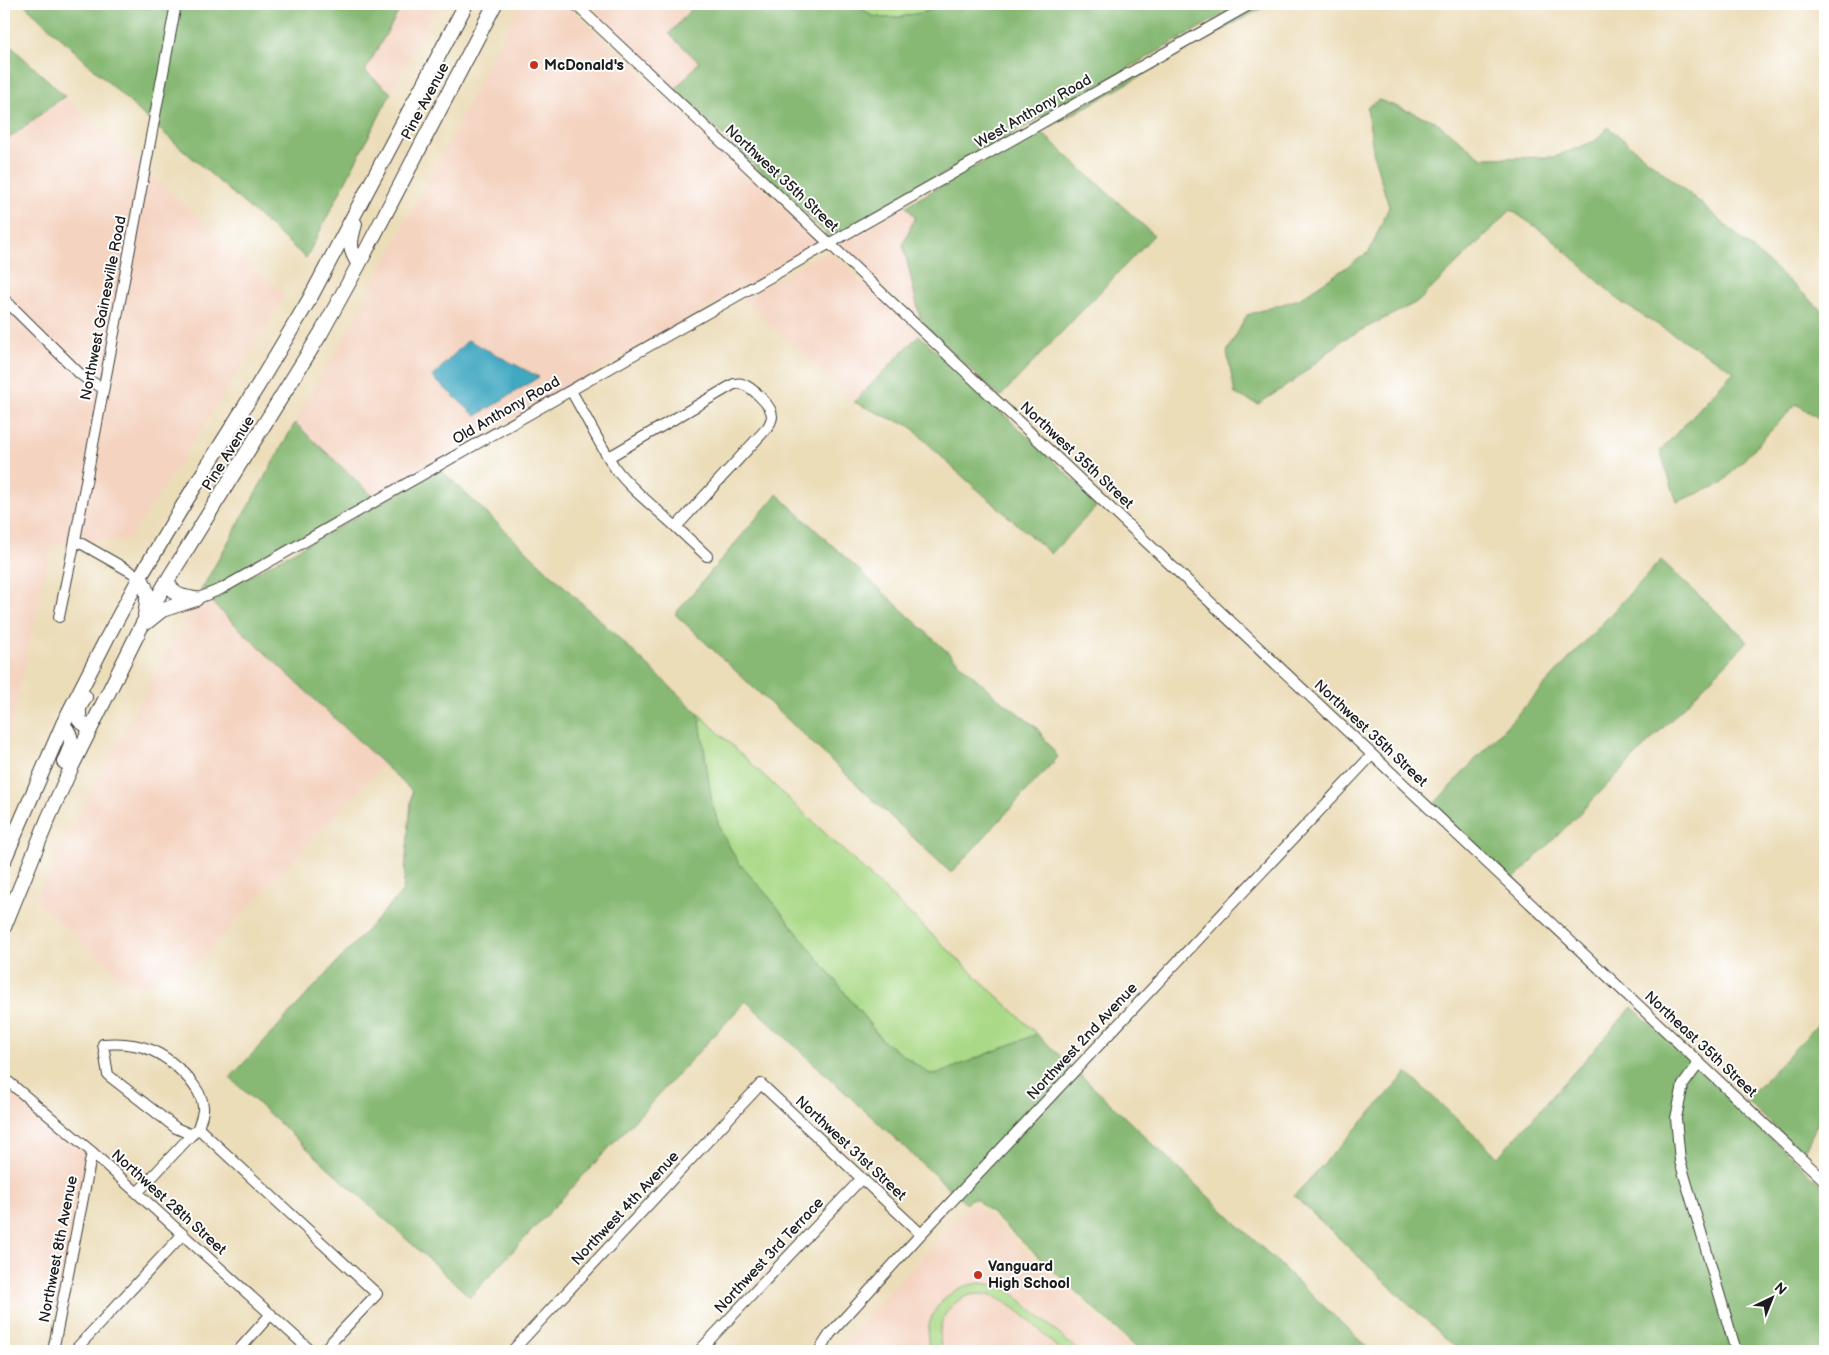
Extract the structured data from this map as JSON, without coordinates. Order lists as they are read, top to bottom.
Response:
{
  "streets": {
    "highway": ["Pine Avenue"],
    "street": [
      "West Anthony Road",
      "Northwest 35th Street",
      "Northwest Gainesville Road",
      "Old Anthony Road",
      "Northwest 2nd Avenue",
      "Northeast 35th Street",
      "Northwest 31st Street",
      "Northwest 28th Street",
      "Northwest 4th Avenue",
      "Northwest 8th Avenue",
      "Northwest 3rd Terrace"
    ]
  },
  "crossings": [
    ["West Anthony Road", "Northwest 35th Street"],
    ["West Anthony Road", "Old Anthony Road"],
    ["Northwest 35th Street", "Old Anthony Road"],
    ["Northwest 35th Street", "Northwest 2nd Avenue"],
    ["Northwest 35th Street", "Northeast 35th Street"],
    ["Northwest 2nd Avenue", "Northwest 31st Street"],
    ["Northwest 31st Street", "Northwest 4th Avenue"],
    ["Northwest 31st Street", "Northwest 3rd Terrace"],
    ["Northwest 28th Street", "Northwest 8th Avenue"]
  ],
  "places": ["McDonald's", "Vanguard High School"],
  "north": "top right"
}
